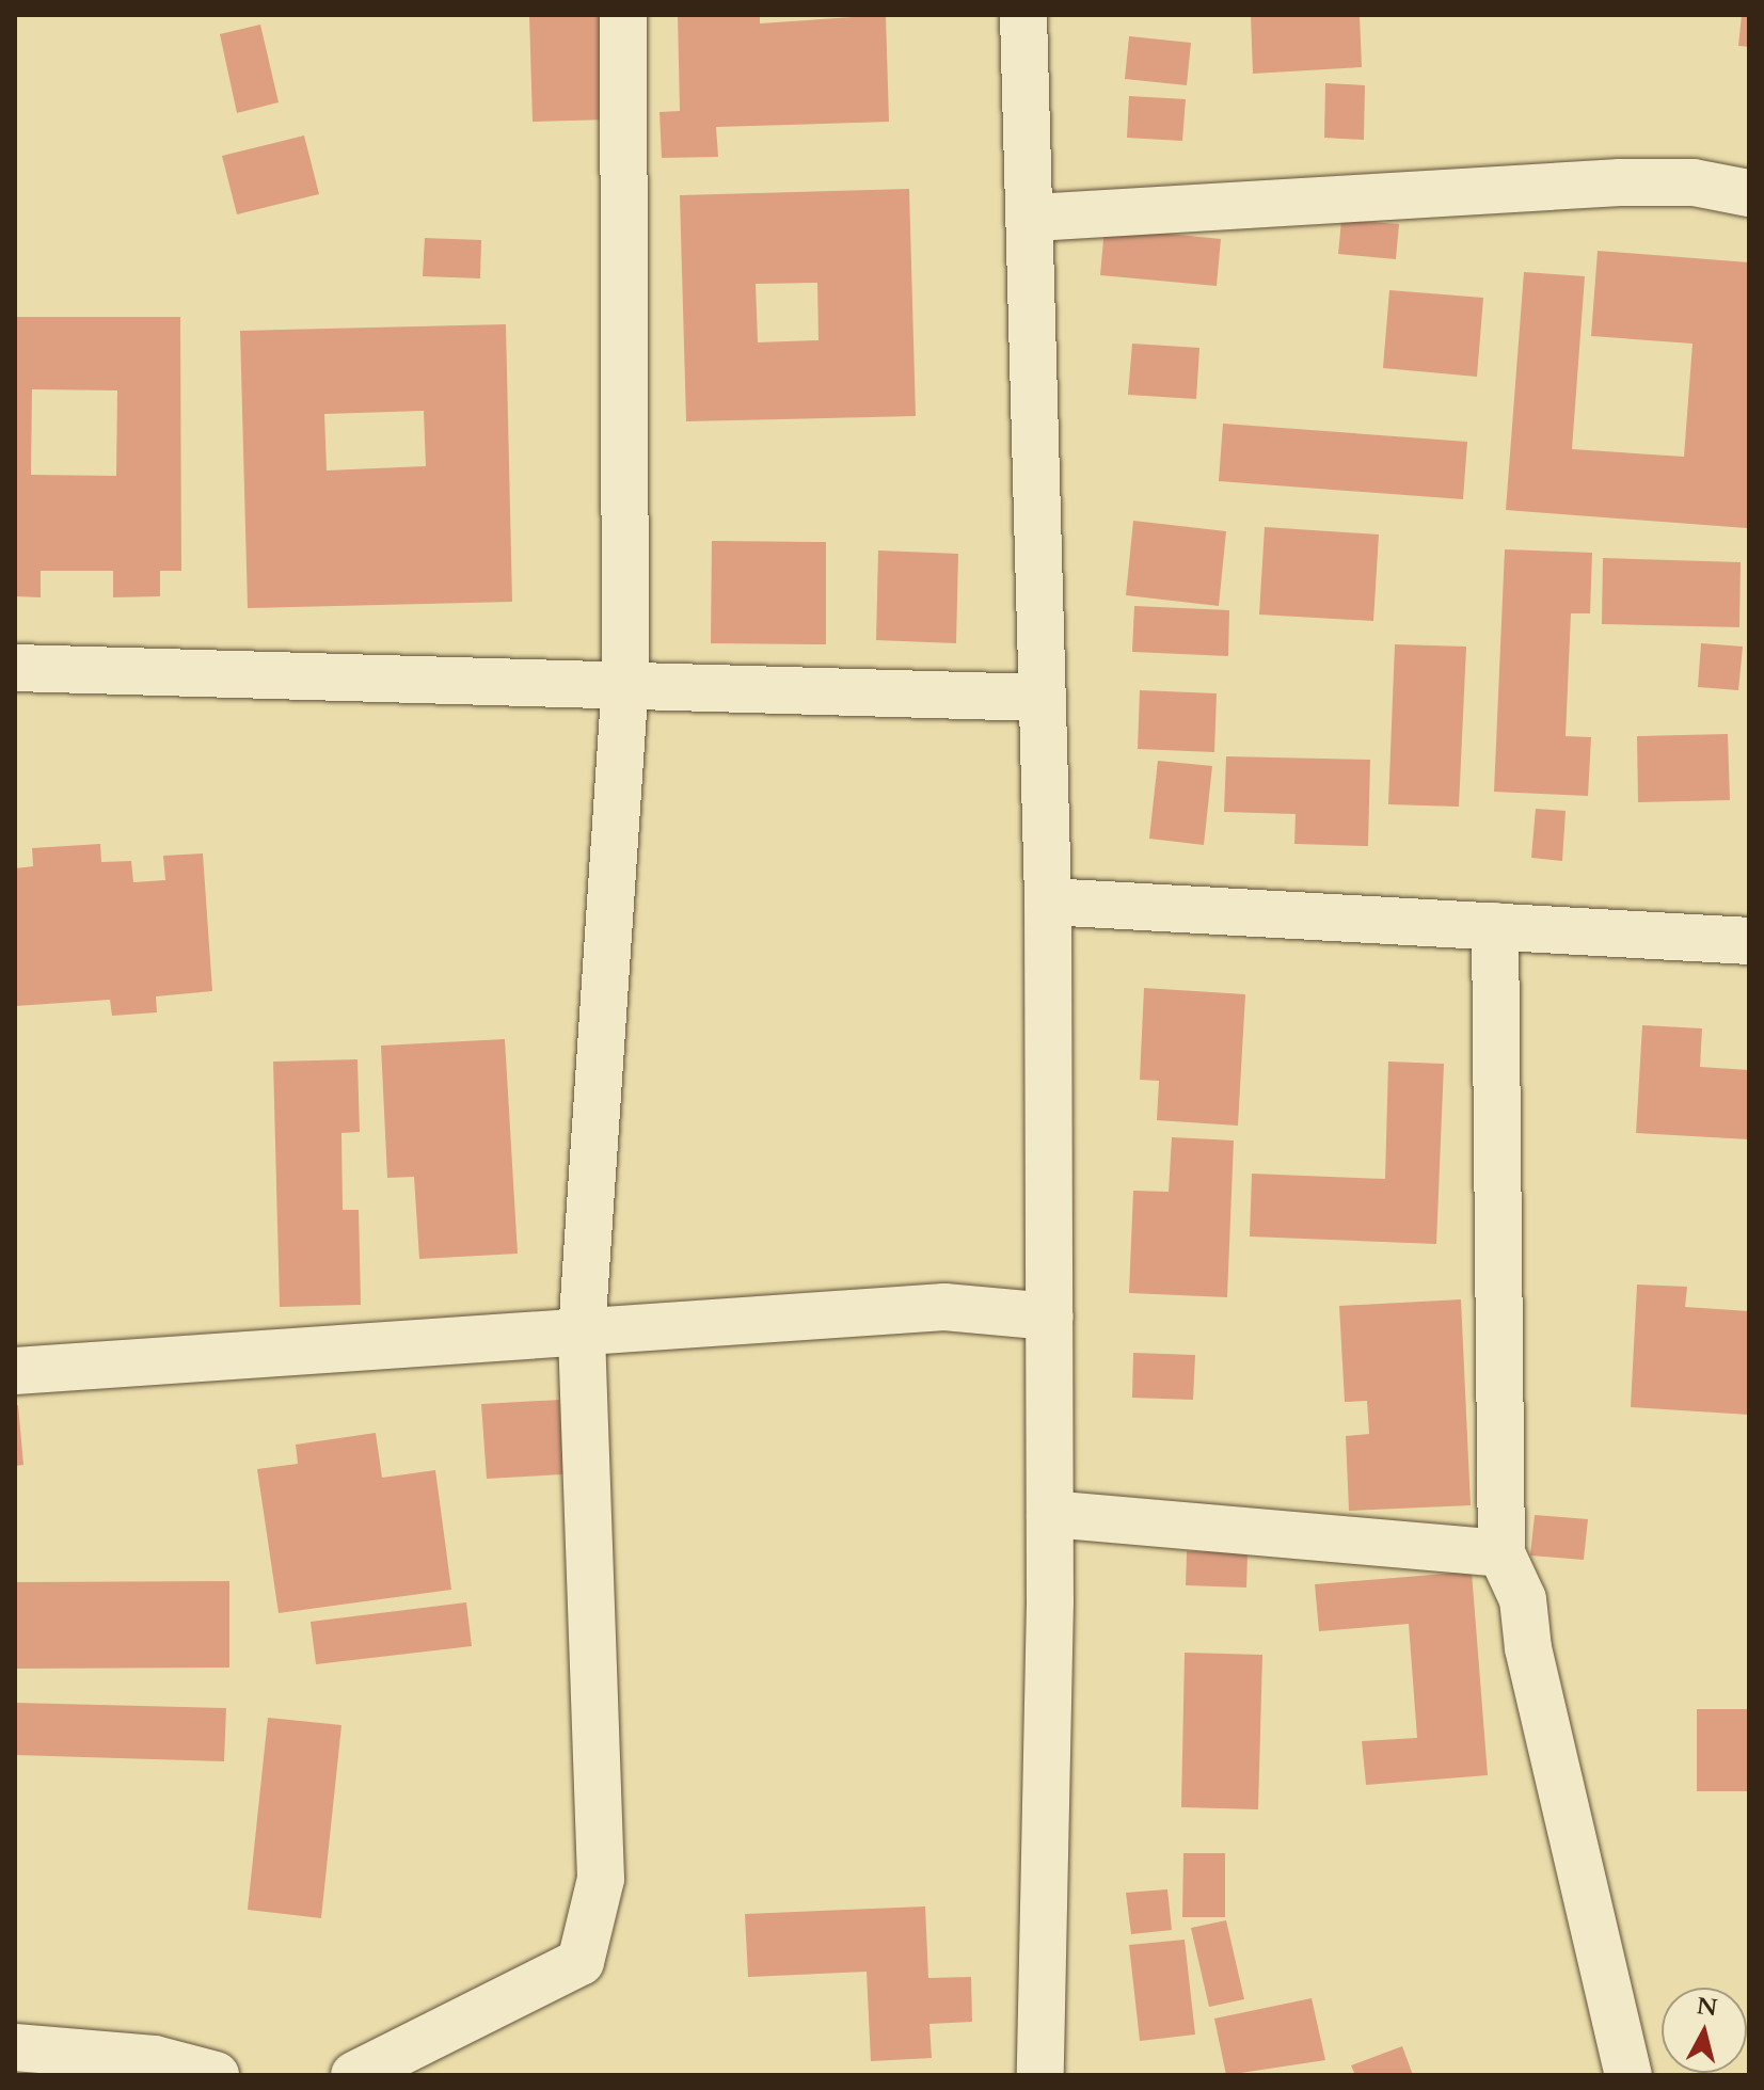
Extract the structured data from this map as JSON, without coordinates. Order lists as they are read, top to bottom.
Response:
{
  "north": "top"
}
